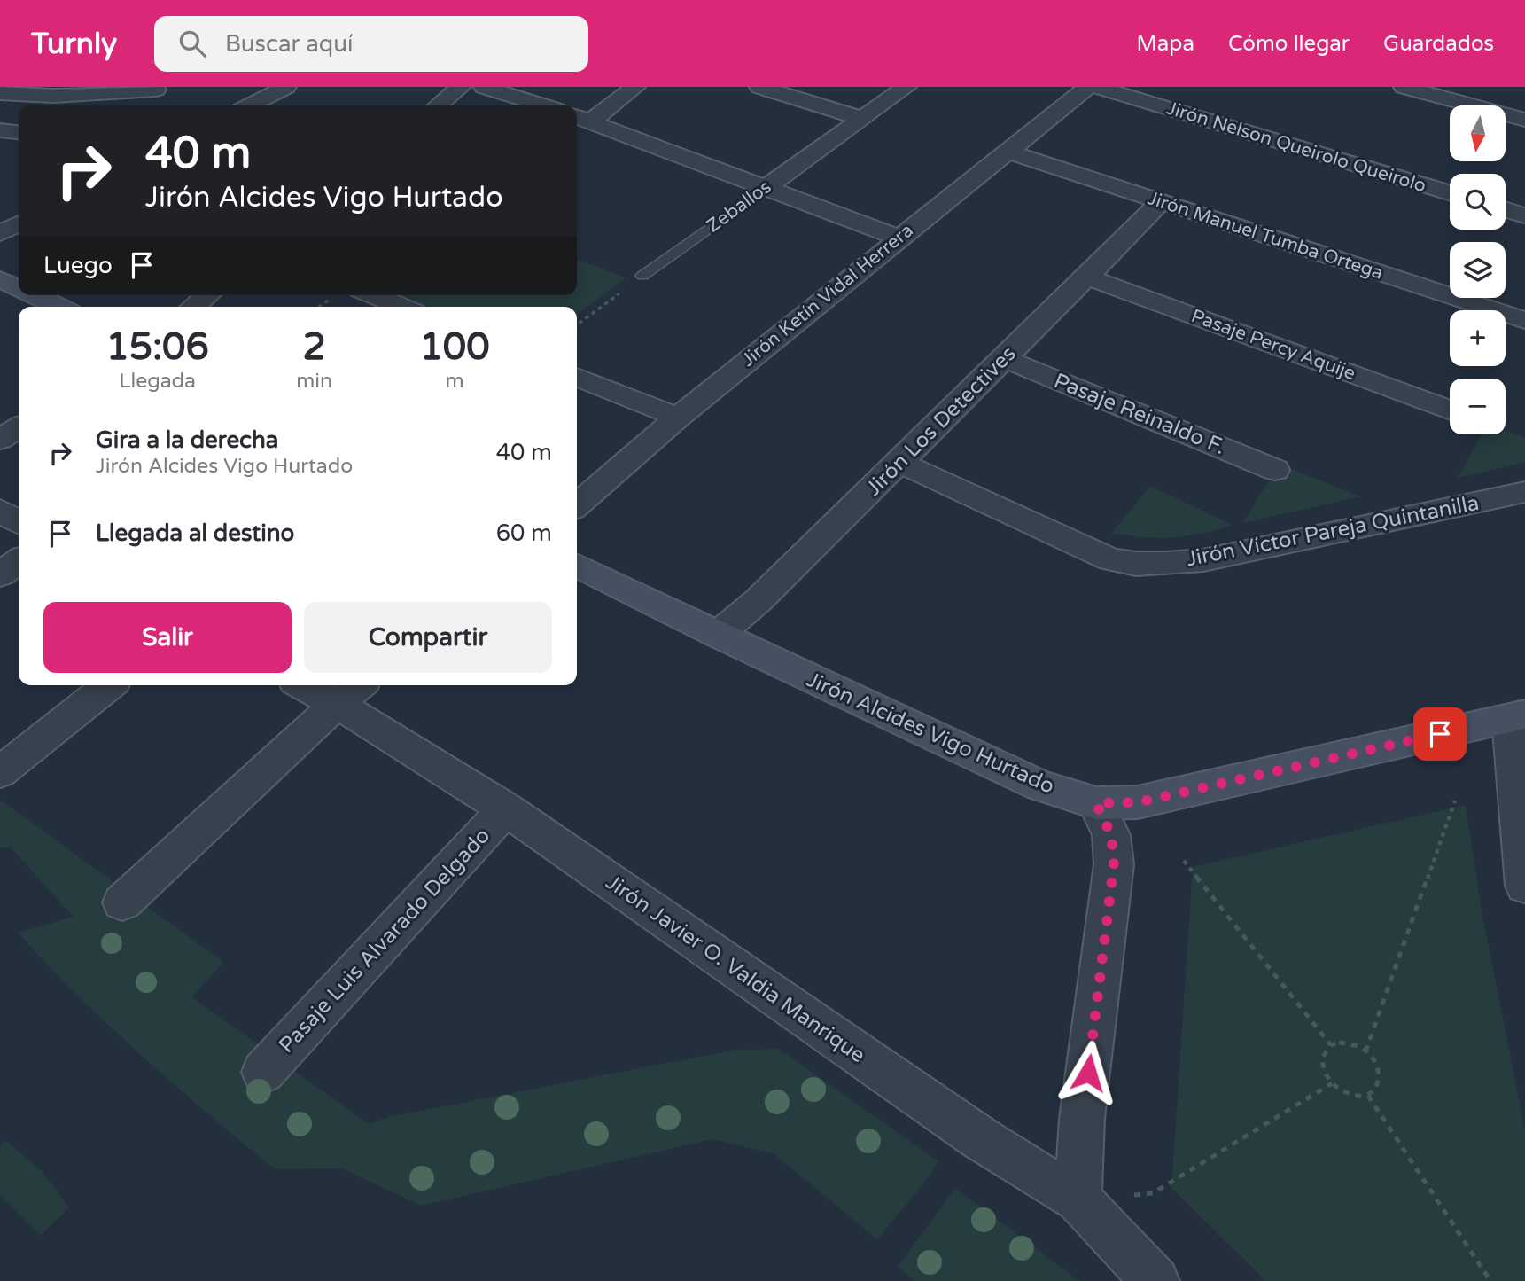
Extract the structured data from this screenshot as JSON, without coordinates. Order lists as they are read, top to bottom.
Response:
{
  "streets": {
    "street": [
      "Jirón Nelson Queirolo Queirolo",
      "Zeballos",
      "Jirón Manuel Tumba Ortega",
      "Jirón Ketín Vidal Herrera",
      "Pasaje Percy Aquije",
      "Pasaje Reinaldo F.",
      "Jirón Los Detectives",
      "Jirón Víctor Pareja Quintanilla",
      "Jirón Alcides Vigo Hurtado",
      "Pasaje Luis Alvarado Delgado",
      "Jirón Javier O. Valdia Manrique"
    ]
  },
  "crossings": [
    ["Jirón Manuel Tumba Ortega", "Jirón Ketín Vidal Herrera"],
    ["Jirón Manuel Tumba Ortega", "Jirón Los Detectives"],
    ["Pasaje Percy Aquije", "Jirón Los Detectives"],
    ["Pasaje Reinaldo F.", "Jirón Los Detectives"],
    ["Jirón Los Detectives", "Jirón Víctor Pareja Quintanilla"],
    ["Jirón Los Detectives", "Jirón Alcides Vigo Hurtado"],
    ["Pasaje Luis Alvarado Delgado", "Jirón Javier O. Valdia Manrique"]
  ],
  "north": "bottom",
  "page": {
    "header": "Turnly",
    "search": "Buscar aquí",
    "nav": ["Mapa", "Cómo llegar", "Guardados"],
    "map_buttons": ["+", "−"],
    "turn": ["40 m", "Jirón Alcides Vigo Hurtado"],
    "then": "Luego",
    "eta": [
      "15:06",
      "Llegada",
      "2",
      "min",
      "100",
      "m"
    ],
    "list": [
      {
        "name": "Gira a la derecha",
        "note": "Jirón Alcides Vigo Hurtado",
        "value": "40 m"
      },
      {
        "name": "Llegada al destino",
        "value": "60 m"
      }
    ],
    "buttons": ["Salir", "Compartir"]
  }
}
